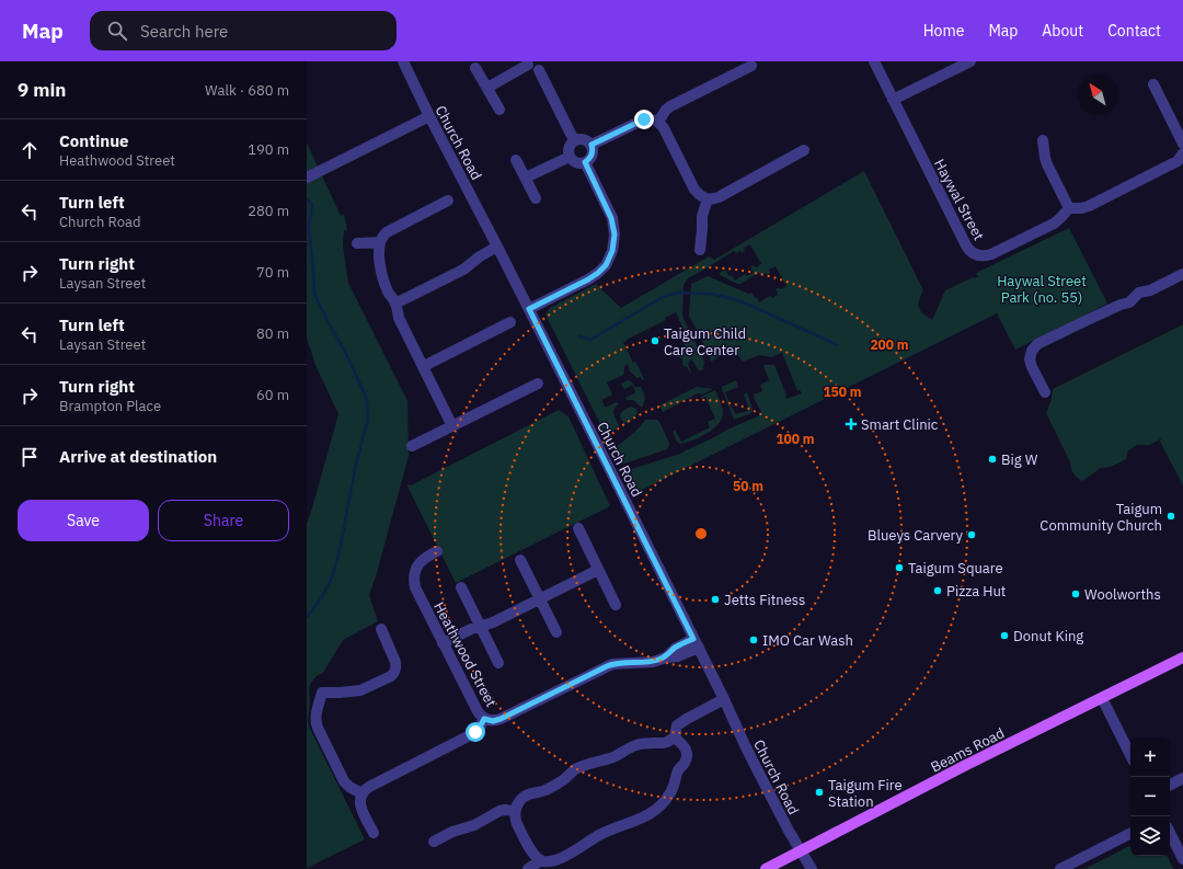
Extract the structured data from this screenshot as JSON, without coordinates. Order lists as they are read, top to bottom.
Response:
{
  "streets": {
    "main road": ["Beams Road"],
    "street": ["Church Road", "Haywal Street", "Heathwood Street"]
  },
  "crossings": [
    ["Church Road", "Heathwood Street"],
    ["Church Road", "Beams Road"]
  ],
  "parks": ["Haywal Street Park (no. 55)"],
  "places": {
    "other": [
      "Taigum Child Care Center",
      "Big W",
      "Taigum Community Church",
      "Blueys Carvery",
      "Taigum Square",
      "Pizza Hut",
      "Woolworths",
      "Jetts Fitness",
      "Donut King",
      "IMO Car Wash",
      "Taigum Fire Station"
    ],
    "health": ["Smart Clinic"]
  },
  "north": "top left",
  "page": {
    "header": "Map",
    "search": "Search here",
    "nav": [
      "Home",
      "Map",
      "About",
      "Contact"
    ],
    "heading": ["9 min", "Walk · 680 m"],
    "list": [
      ["Continue", "Heathwood Street", "190 m"],
      ["Turn left", "Church Road", "280 m"],
      ["Turn right", "Laysan Street", "70 m"],
      ["Turn left", "Laysan Street", "80 m"],
      ["Turn right", "Brampton Place", "60 m"],
      "Arrive at destination"
    ],
    "buttons": ["Save", "Share"],
    "map_buttons": ["+", "−"]
  },
  "rings": [
    "200 m",
    "150 m",
    "100 m",
    "50 m"
  ]
}
